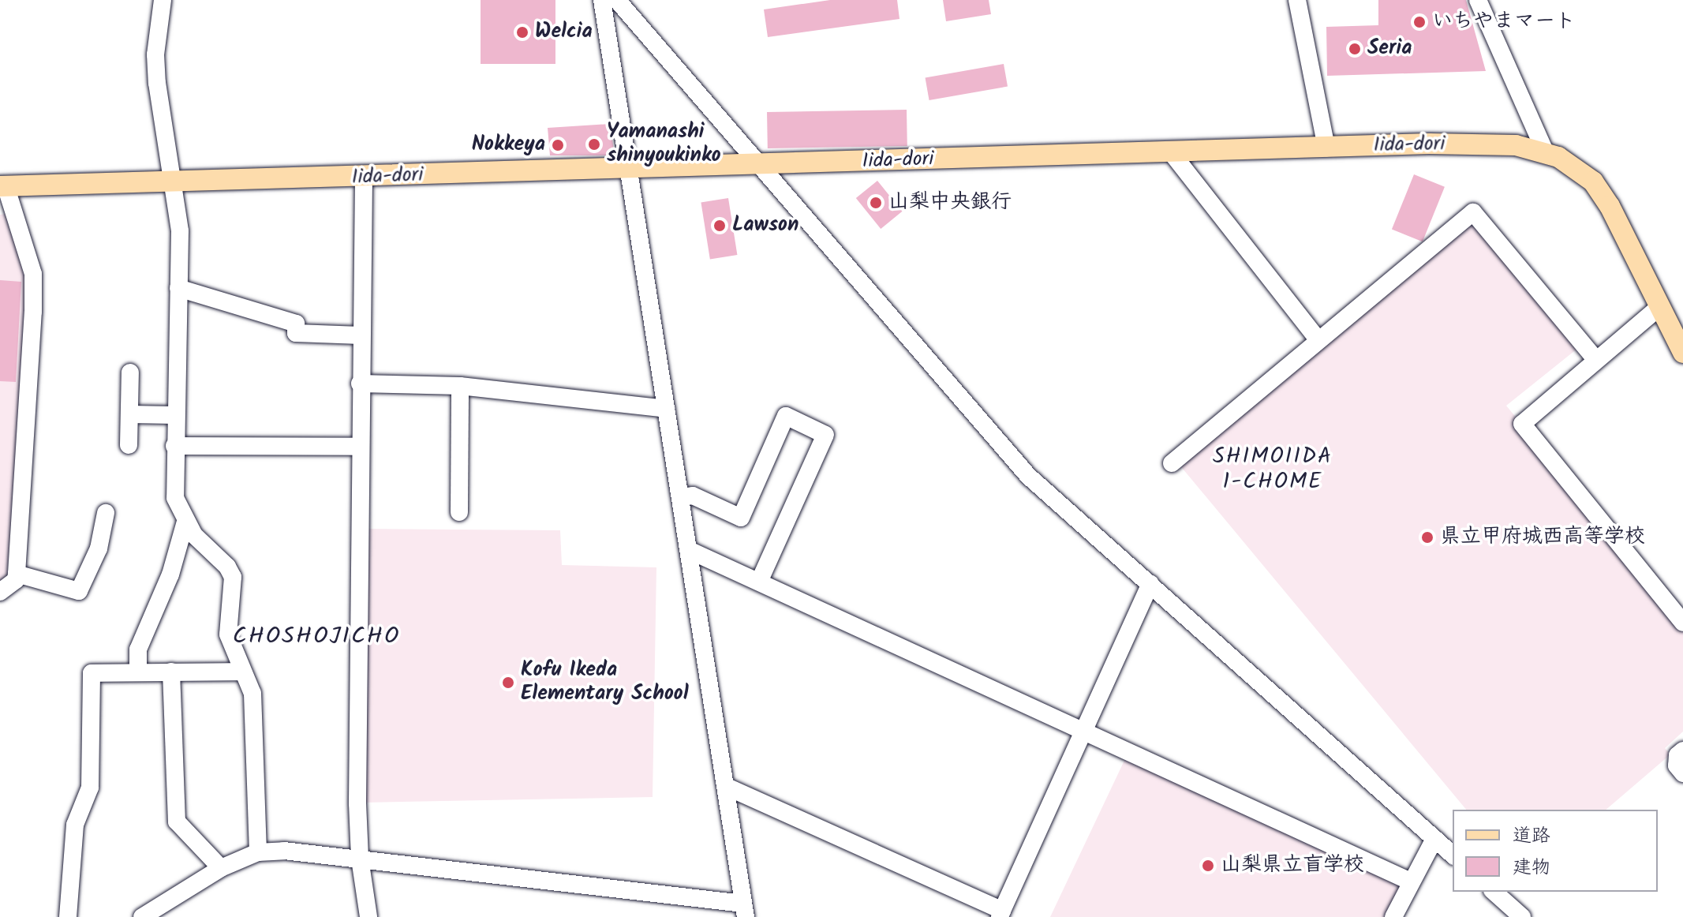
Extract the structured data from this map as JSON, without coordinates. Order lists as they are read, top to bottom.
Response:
{
  "streets": {
    "main road": ["Iida-dori"]
  },
  "districts": ["SHIMOIIDA 1-CHOME", "CHOSHOJICHO"],
  "places": [
    "いちやまマート",
    "Welcia",
    "Seria",
    "Yamanashi shinyoukinko",
    "Nokkeya",
    "山梨中央銀行",
    "Lawson",
    "県立甲府城西高等学校",
    "Kofu Ikeda Elementary School",
    "山梨県立盲学校"
  ],
  "legend": ["道路", "建物"]
}
